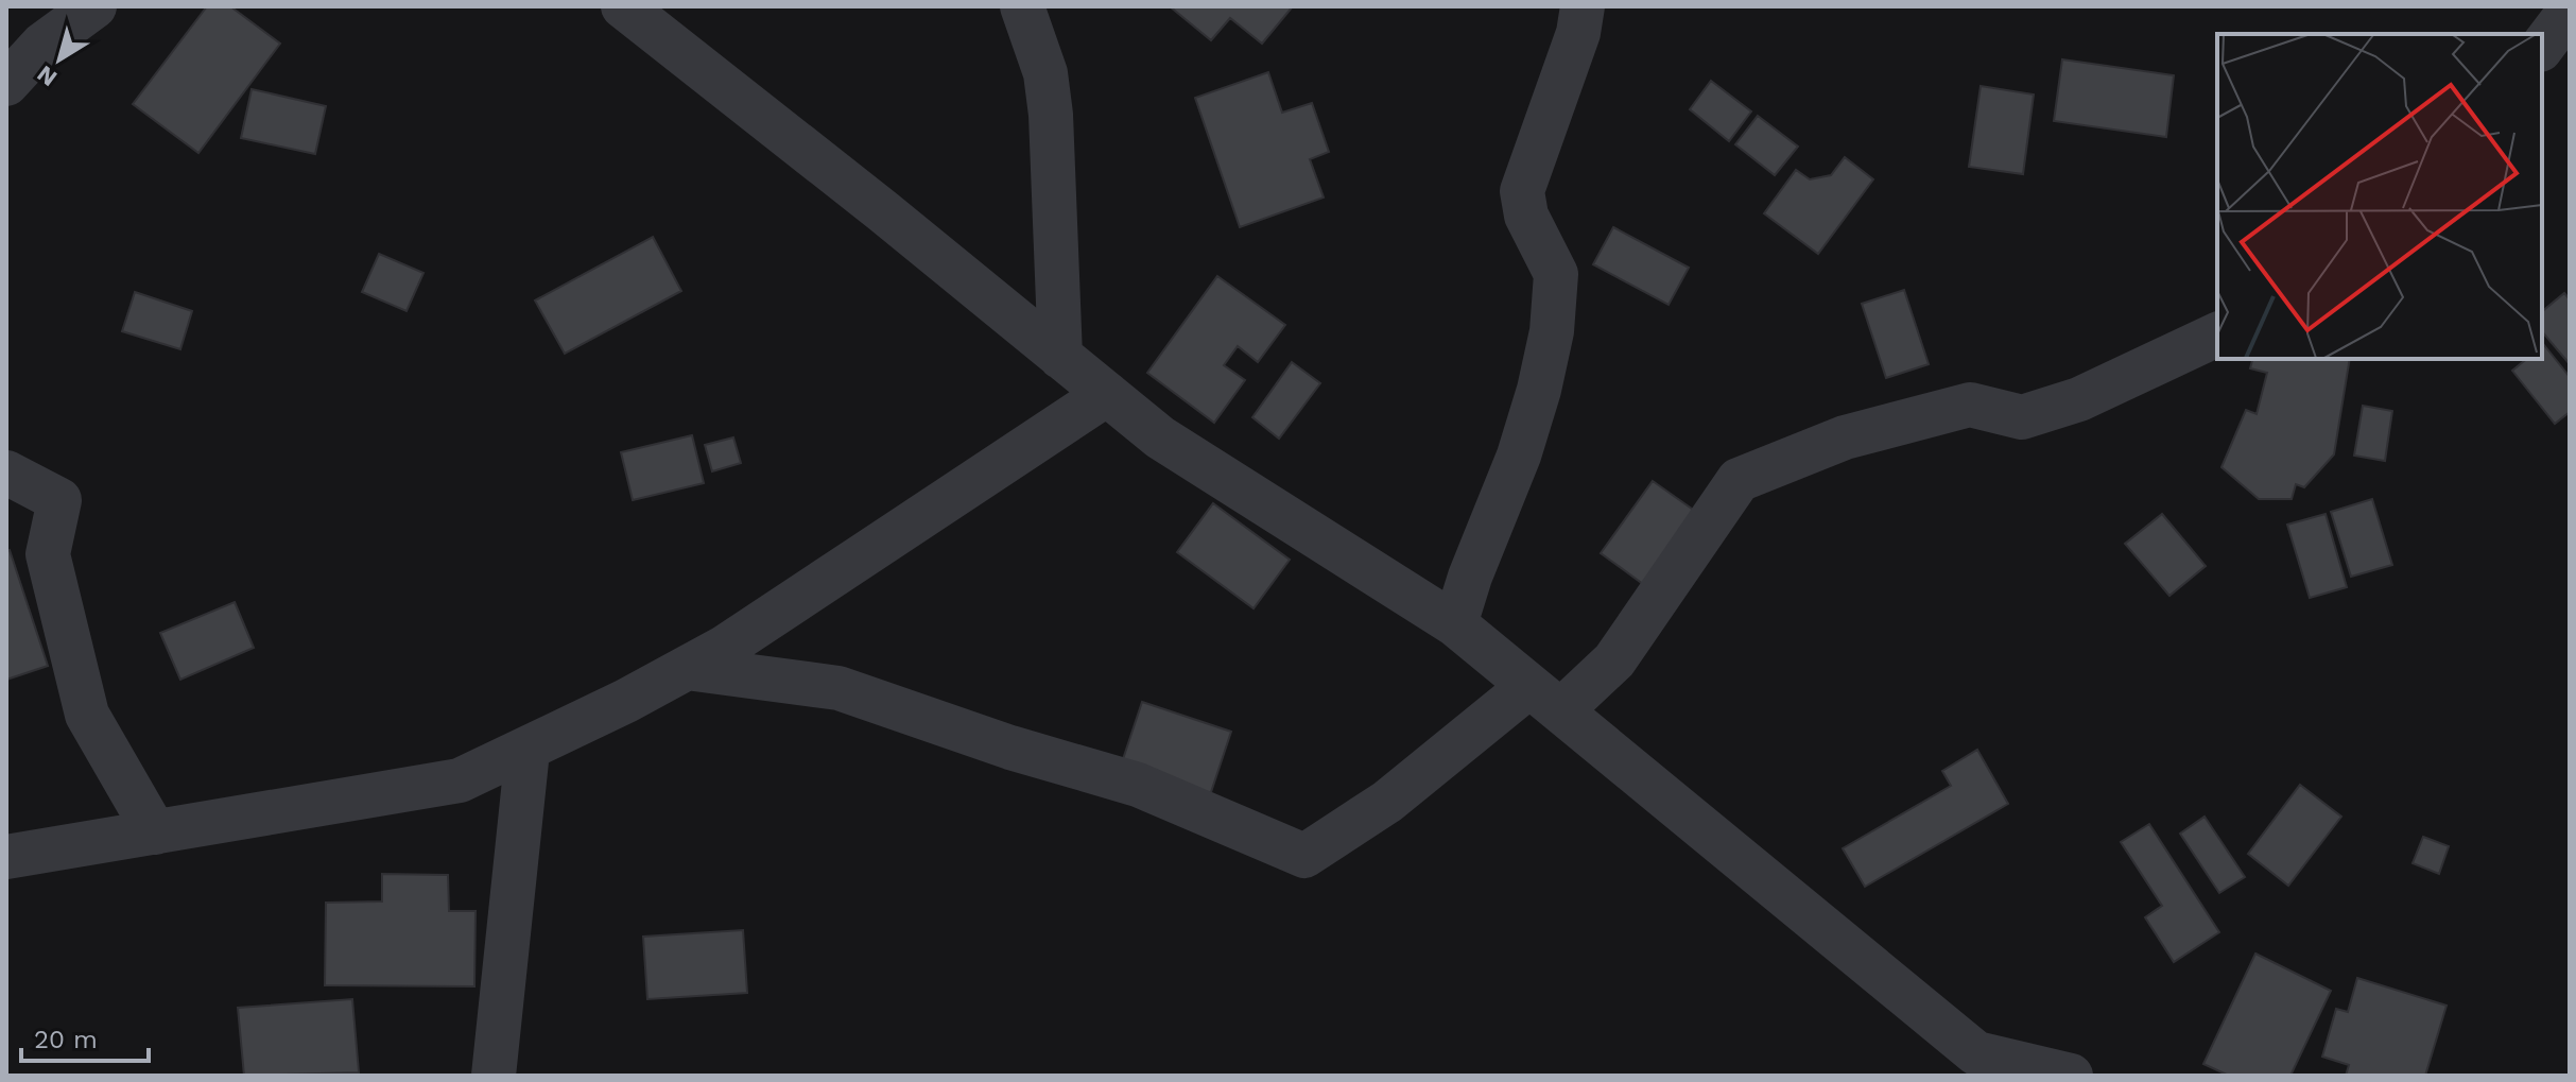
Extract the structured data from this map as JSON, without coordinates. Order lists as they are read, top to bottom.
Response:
{
  "scale_bar": "20 m",
  "north": "bottom left"
}
